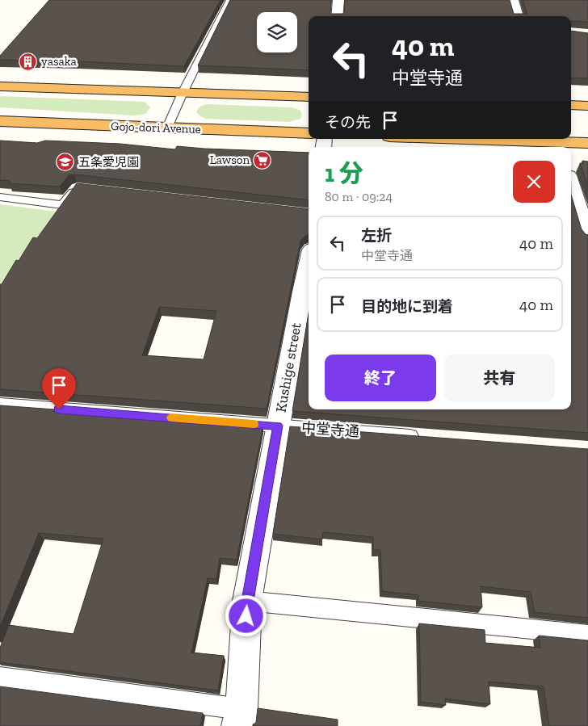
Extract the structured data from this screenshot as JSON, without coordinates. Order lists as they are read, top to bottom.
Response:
{
  "streets": {
    "highway": ["Gojo-dori Avenue"],
    "street": ["Kushige street"],
    "lane": ["中堂寺通"]
  },
  "crossings": [
    ["Kushige street", "中堂寺通"]
  ],
  "places": {
    "building": ["yasaka"],
    "supermarket": ["Lawson"],
    "school or university": ["五条愛児園"]
  },
  "page": {
    "turn": ["40 m", "中堂寺通"],
    "then": "その先",
    "heading": ["1 分", "80 m · 09:24"],
    "list": [
      {
        "name": "左折",
        "note": "中堂寺通",
        "value": "40 m"
      },
      {
        "name": "目的地に到着",
        "value": "40 m"
      }
    ],
    "buttons": ["終了", "共有"]
  }
}
